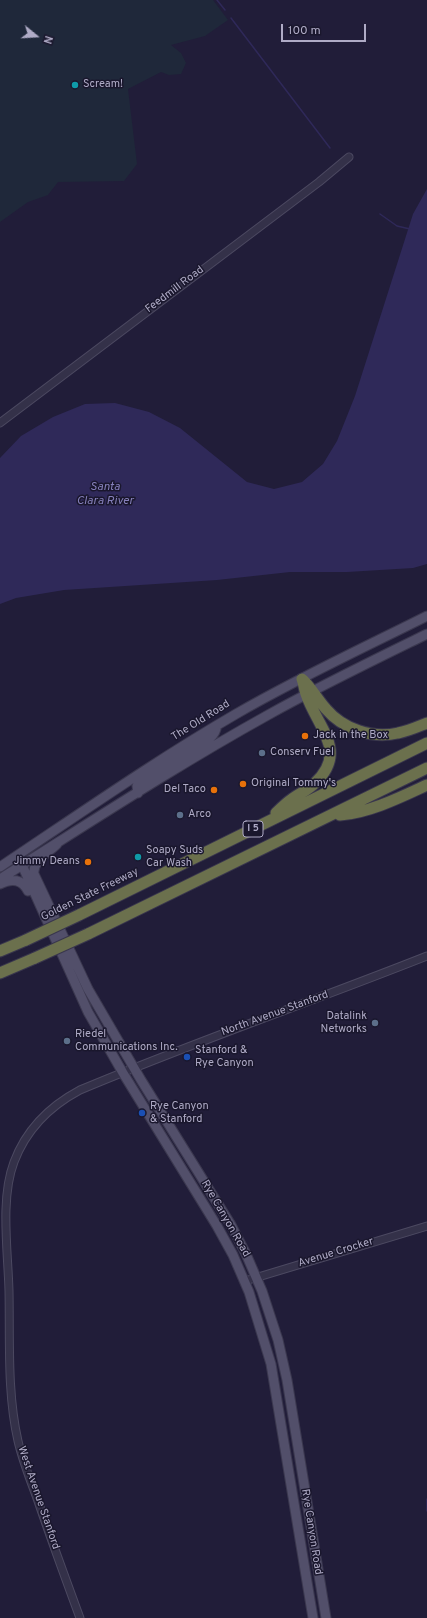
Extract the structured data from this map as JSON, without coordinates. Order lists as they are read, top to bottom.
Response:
{
  "streets": {
    "highway": ["I 5", "Golden State Freeway"],
    "main road": ["The Old Road", "Rye Canyon Road"],
    "street": [
      "Feedmill Road",
      "North Avenue Stanford",
      "Avenue Crocker",
      "West Avenue Stanford"
    ]
  },
  "crossings": [
    ["The Old Road", "Rye Canyon Road"],
    ["North Avenue Stanford", "Rye Canyon Road"],
    ["North Avenue Stanford", "West Avenue Stanford"],
    ["Rye Canyon Road", "Avenue Crocker"],
    ["Rye Canyon Road", "West Avenue Stanford"]
  ],
  "water": ["Santa Clara River"],
  "places": [
    "Scream!",
    "Jack in the Box",
    "Conserv Fuel",
    "Original Tommy's",
    "Del Taco",
    "Arco",
    "Soapy Suds Car Wash",
    "Jimmy Deans",
    "Datalink Networks",
    "Riedel Communications Inc.",
    "Stanford & Rye Canyon",
    "Rye Canyon & Stanford"
  ],
  "scale_bar": "100 m",
  "north": "right"
}
